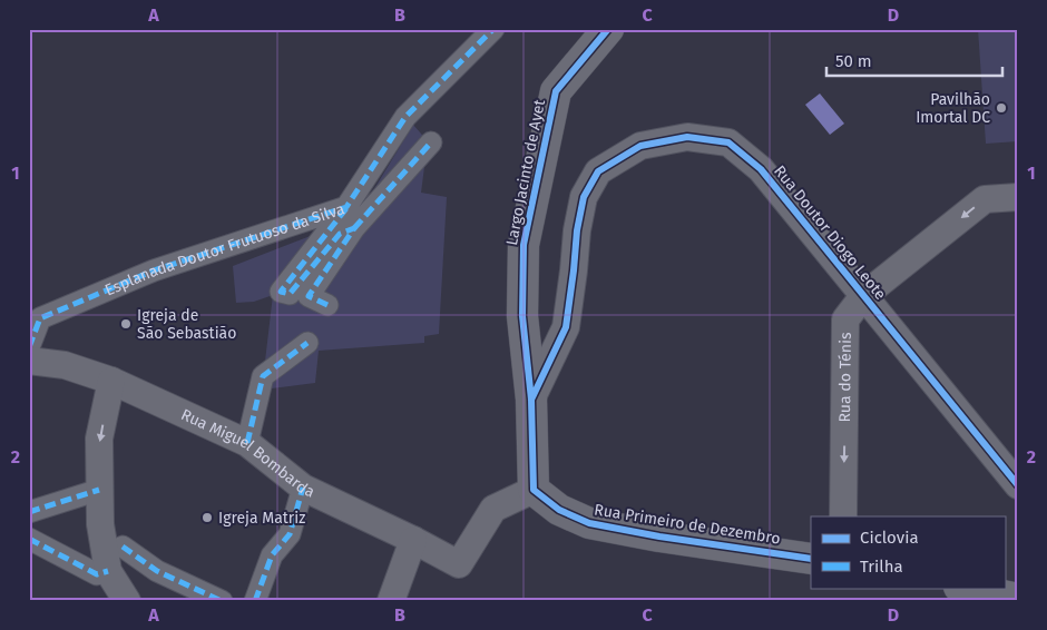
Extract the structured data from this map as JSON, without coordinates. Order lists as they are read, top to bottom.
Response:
{
  "streets": {
    "street": [
      "Largo Jacinto de Ayet",
      "Rua Doutor Diogo Leote",
      "Esplanada Doutor Frutuoso da Silva",
      "Rua do Ténis",
      "Rua Miguel Bombarda",
      "Rua Primeiro de Dezembro"
    ]
  },
  "crossings": [
    ["Largo Jacinto de Ayet", "Rua Doutor Diogo Leote"],
    ["Largo Jacinto de Ayet", "Rua Miguel Bombarda"],
    ["Largo Jacinto de Ayet", "Rua Primeiro de Dezembro"],
    ["Rua Doutor Diogo Leote", "Rua do Ténis"],
    ["Rua Miguel Bombarda", "Rua Primeiro de Dezembro"]
  ],
  "one_way": ["Rua do Ténis"],
  "places": ["Pavilhão Imortal DC", "Igreja de São Sebastião", "Igreja Matriz"],
  "legend": ["Ciclovia", "Trilha"],
  "scale_bar": "50 m",
  "grid": {
    "columns": [
      "A",
      "B",
      "C",
      "D"
    ],
    "rows": ["1", "2"]
  }
}
